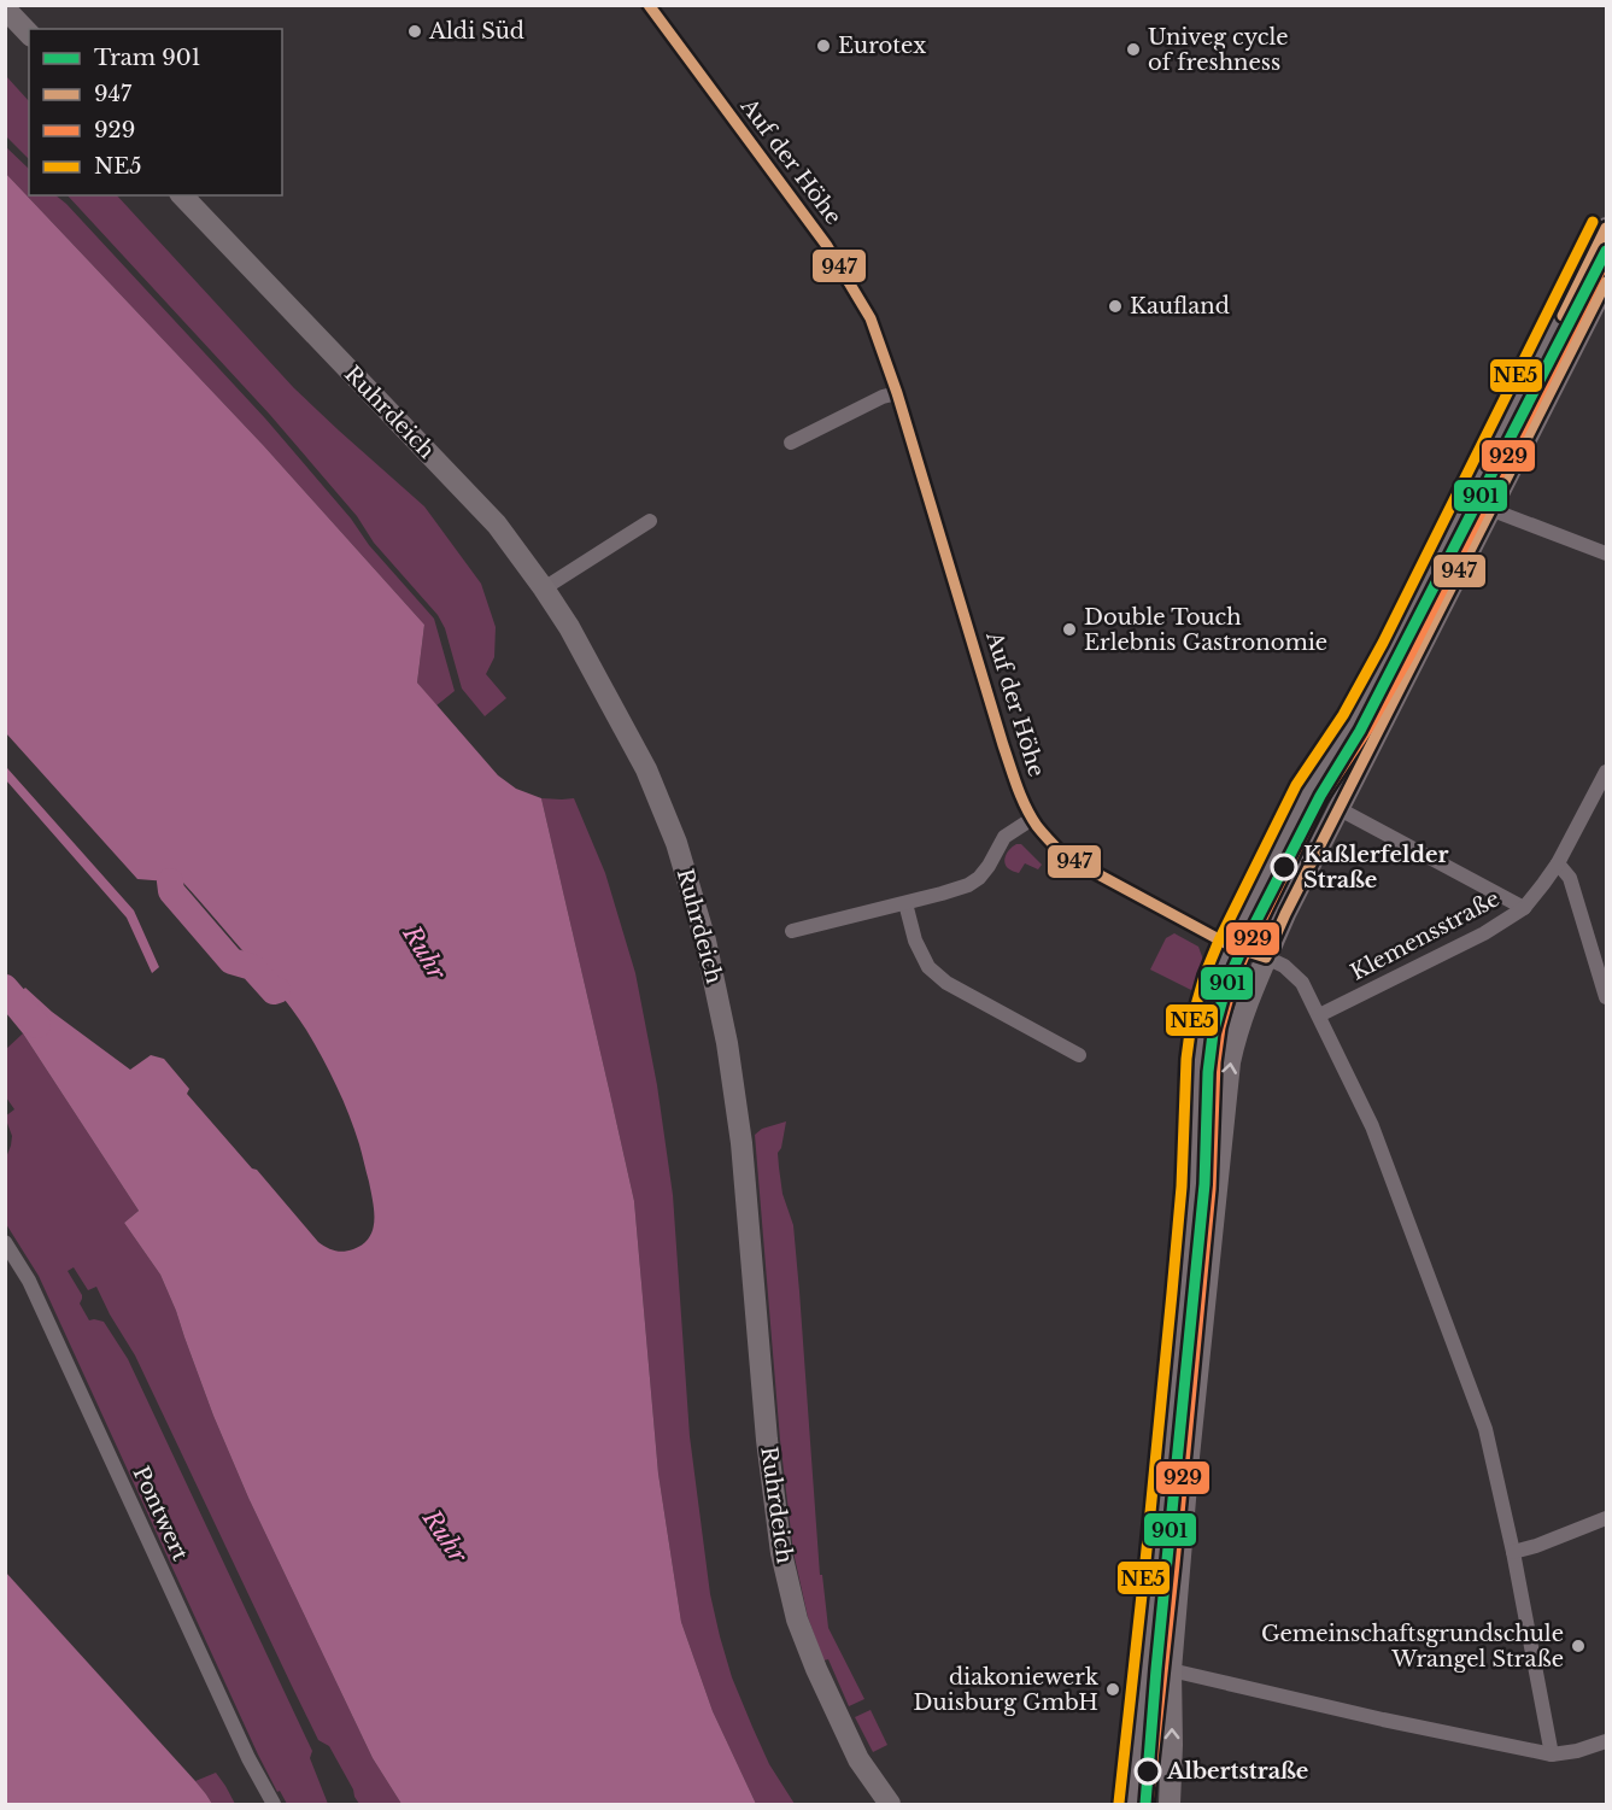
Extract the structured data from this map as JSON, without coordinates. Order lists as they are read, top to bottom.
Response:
{
  "streets": {
    "main road": ["Ruhrdeich"],
    "street": ["Auf der Höhe", "Klemensstraße", "Pontwert"]
  },
  "water": ["Ruhr"],
  "places": [
    "Aldi Süd",
    "Eurotex",
    "Univeg cycle of freshness",
    "Kaufland",
    "Double Touch Erlebnis Gastronomie",
    "Kaßlerfelder Straße",
    "Gemeinschaftsgrundschule Wrangel Straße",
    "diakoniewerk Duisburg GmbH",
    "Albertstraße"
  ],
  "lines": [
    "transit line 947",
    "transit line NE5",
    "tram line 901",
    "transit line 929"
  ],
  "legend": [
    "Tram 901",
    "947",
    "929",
    "NE5"
  ]
}
